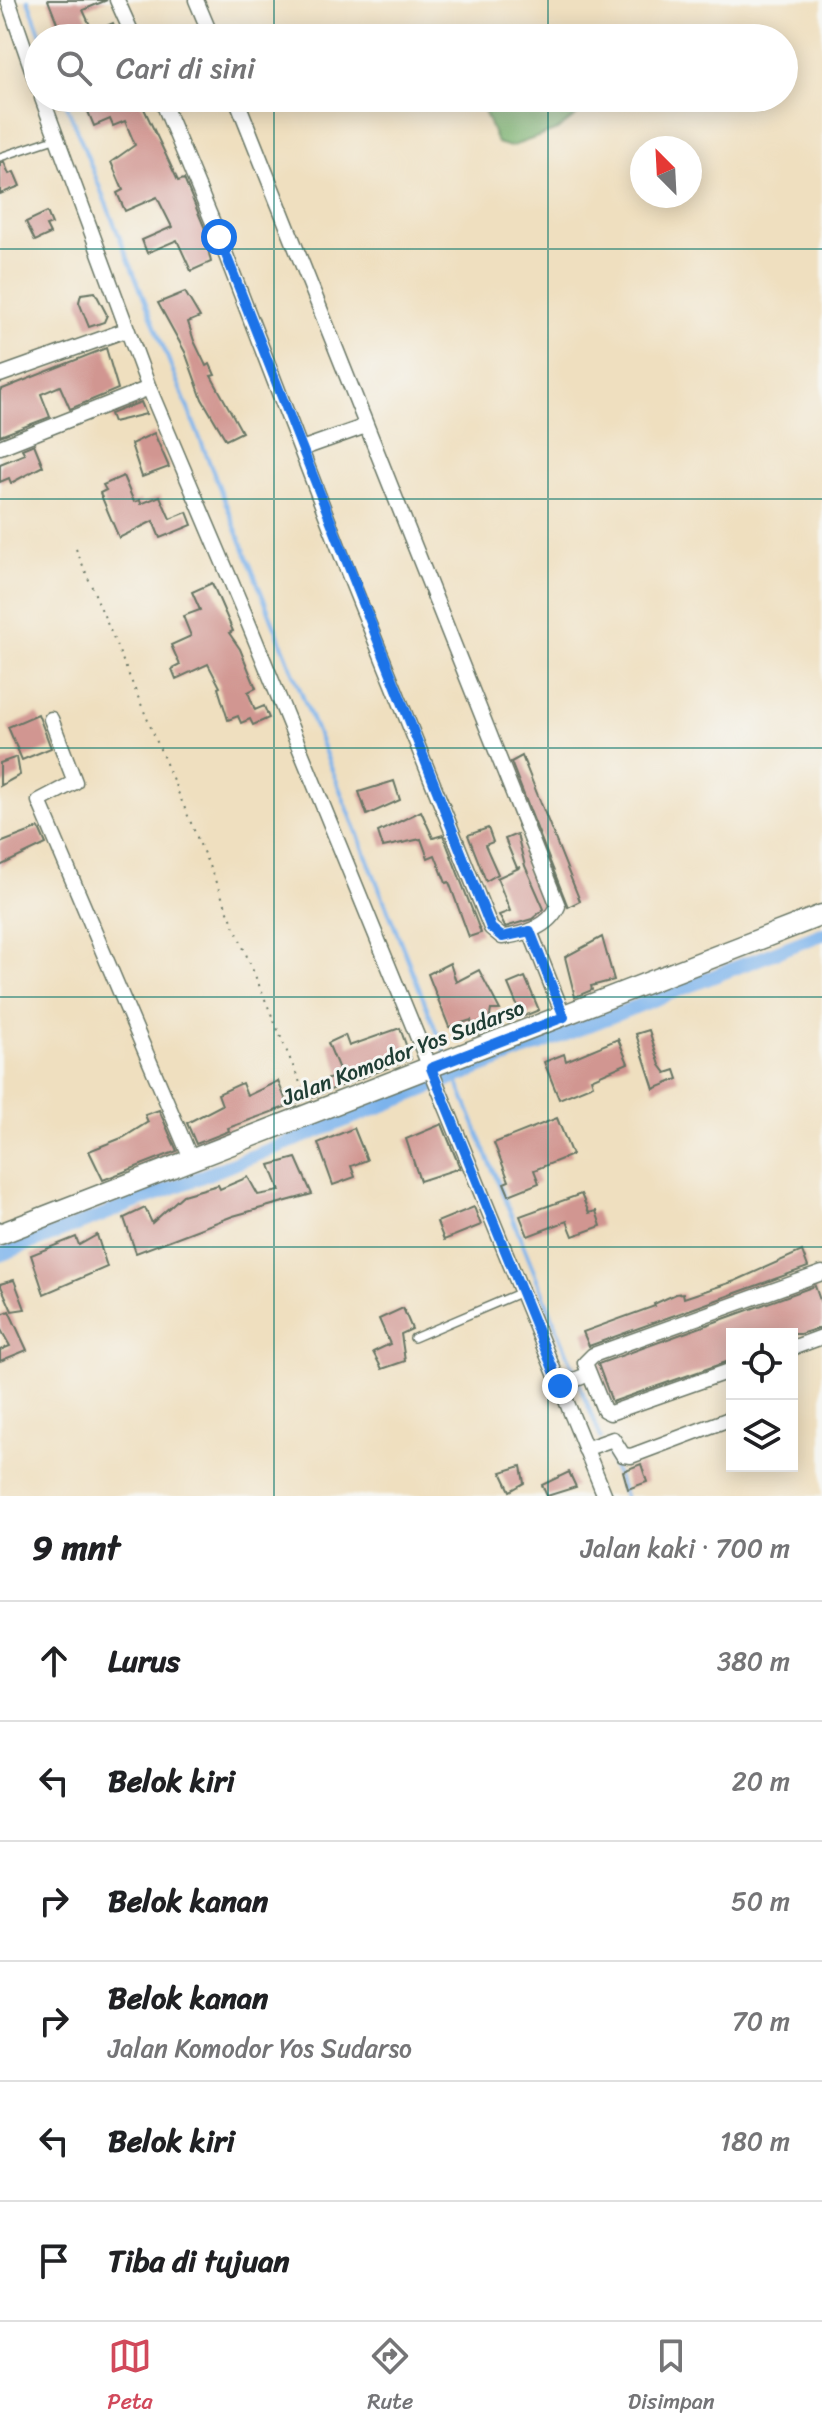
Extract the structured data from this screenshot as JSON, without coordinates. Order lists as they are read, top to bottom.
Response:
{
  "streets": {
    "street": ["Jalan Komodor Yos Sudarso"]
  },
  "north": "top left",
  "page": {
    "search": "Cari di sini",
    "heading": ["9 mnt", "Jalan kaki · 700 m"],
    "list": [
      ["Lurus", "380 m"],
      ["Belok kiri", "20 m"],
      ["Belok kanan", "50 m"],
      ["Belok kanan", "Jalan Komodor Yos Sudarso", "70 m"],
      ["Belok kiri", "180 m"],
      "Tiba di tujuan"
    ],
    "nav": ["Peta", "Rute", "Disimpan"]
  }
}
